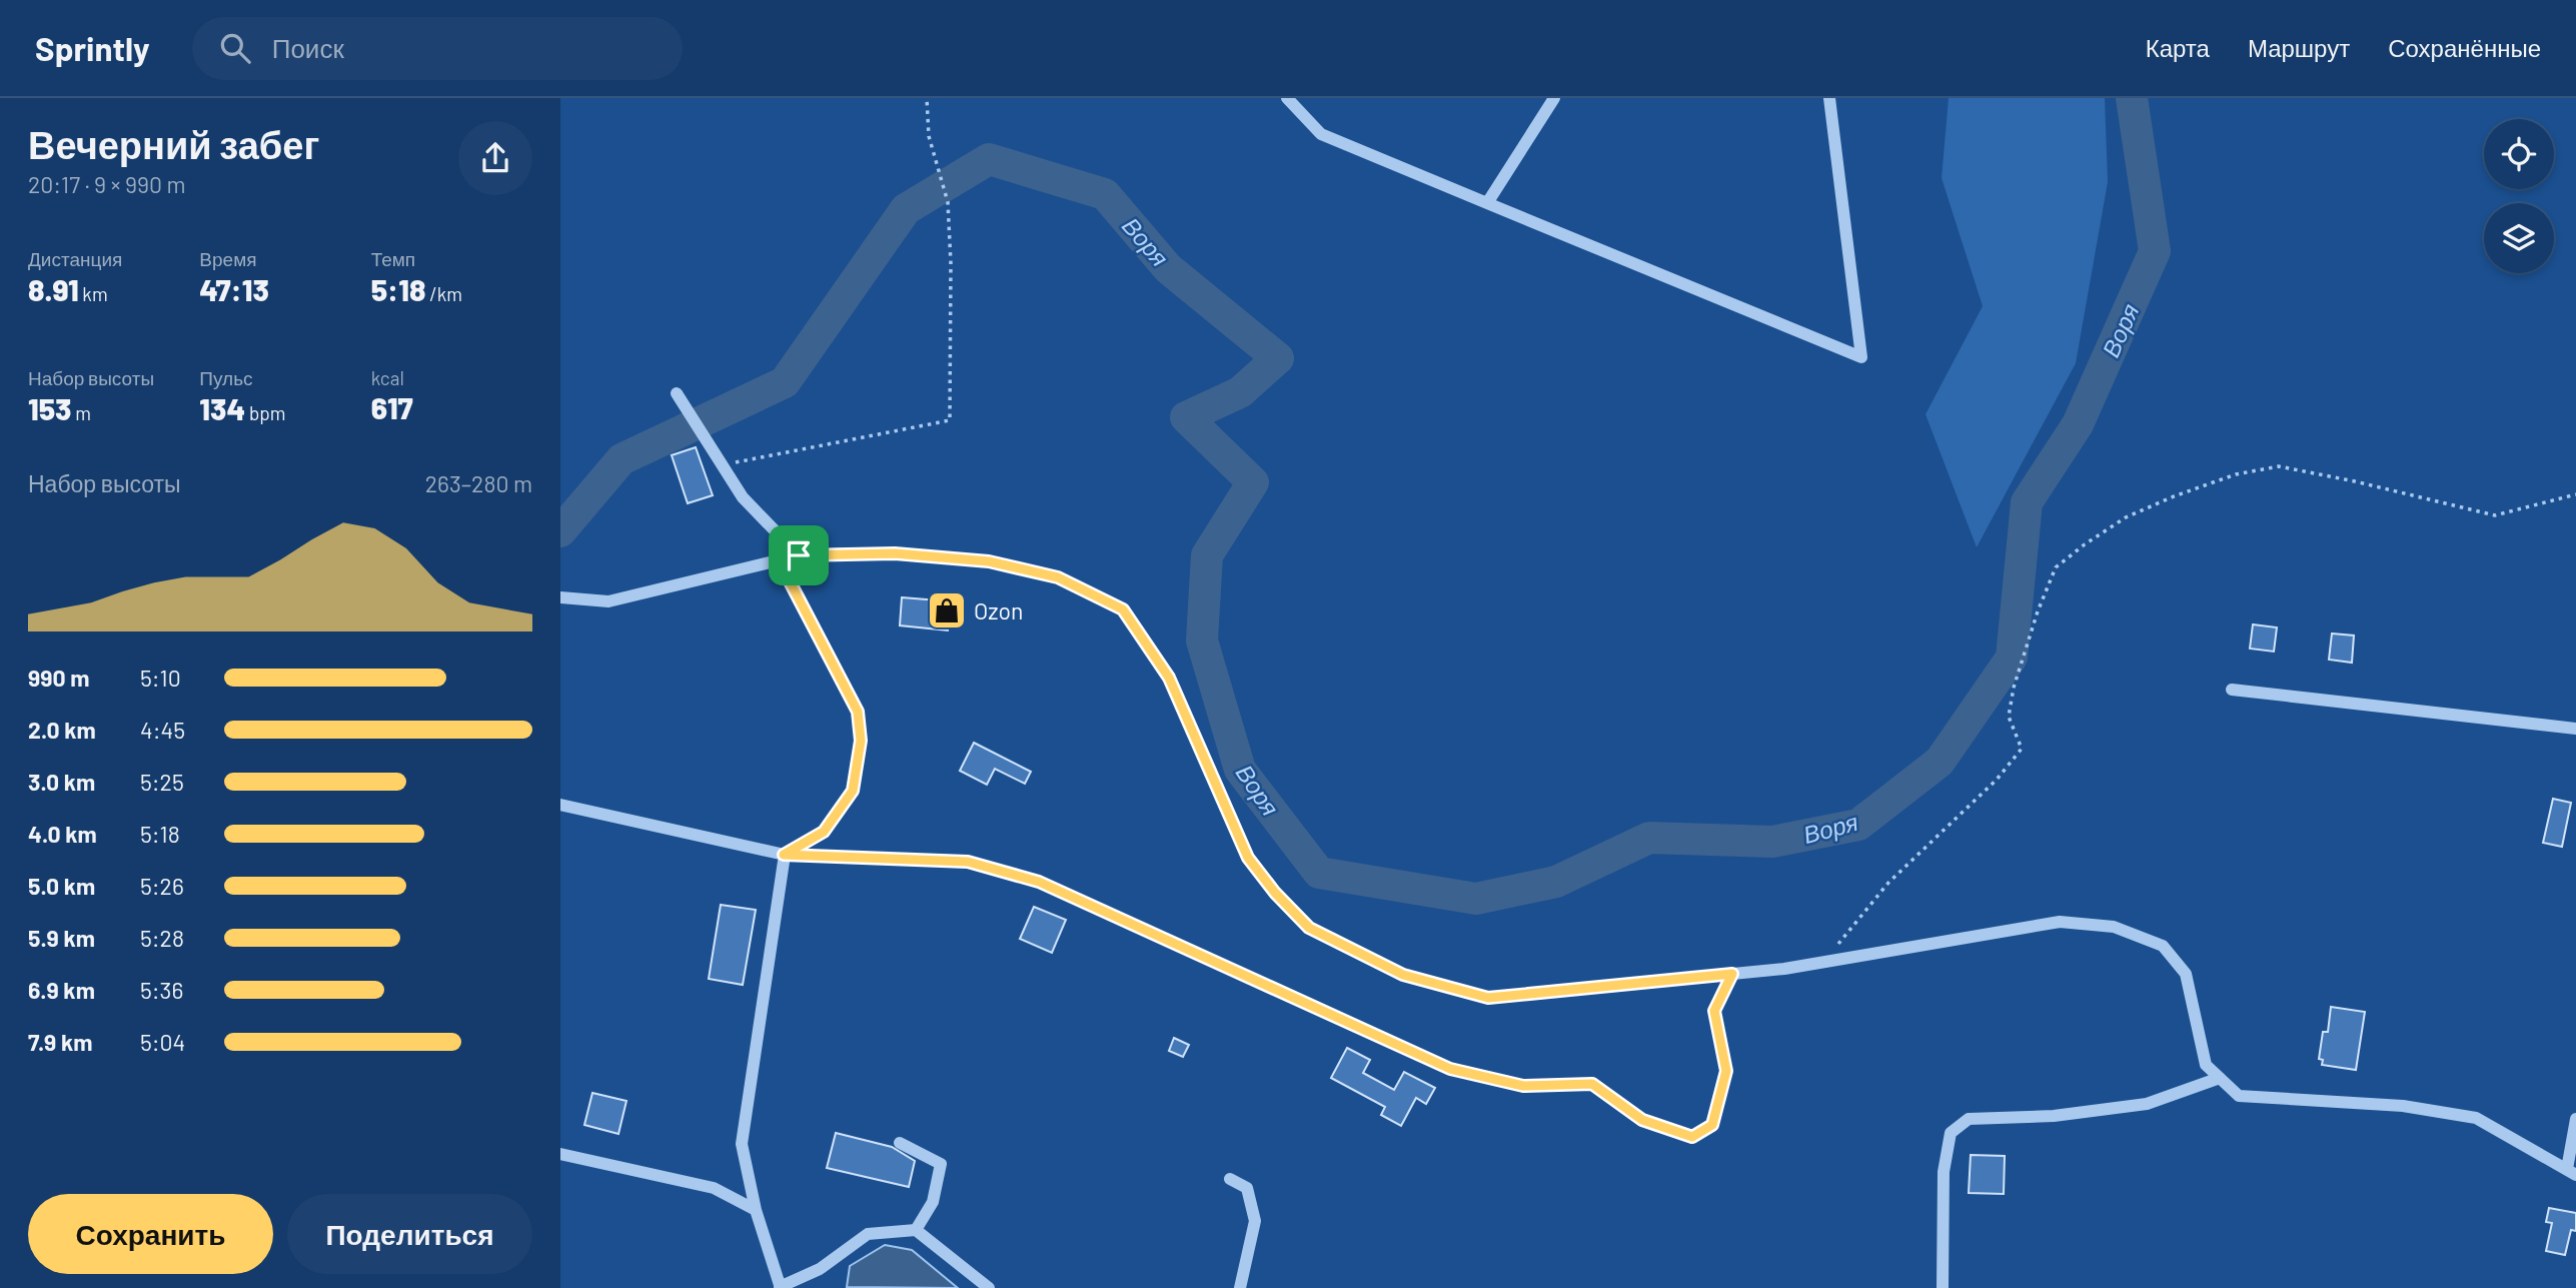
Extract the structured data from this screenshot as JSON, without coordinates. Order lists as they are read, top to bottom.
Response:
{
  "water": ["Воря"],
  "places": {
    "shop": ["Ozon"]
  },
  "page": {
    "header": "Sprintly",
    "search": "Поиск",
    "nav": ["Карта", "Маршрут", "Сохранённые"],
    "heading": ["Вечерний забег", "20:17 · 9 × 990 m"],
    "stats": [
      ["Дистанция", "8.91 km"],
      ["Время", "47:13"],
      ["Темп", "5:18 /km"],
      ["Набор высоты", "153 m"],
      ["Пульс", "134 bpm"],
      ["kcal", "617"]
    ],
    "chart": ["Набор высоты", "263–280 m"],
    "list": [
      {
        "name": "990 m",
        "note": "5:10"
      },
      {
        "name": "2.0 km",
        "note": "4:45"
      },
      {
        "name": "3.0 km",
        "note": "5:25"
      },
      {
        "name": "4.0 km",
        "note": "5:18"
      },
      {
        "name": "5.0 km",
        "note": "5:26"
      },
      {
        "name": "5.9 km",
        "note": "5:28"
      },
      {
        "name": "6.9 km",
        "note": "5:36"
      },
      {
        "name": "7.9 km",
        "note": "5:04"
      }
    ],
    "buttons": ["Сохранить", "Поделиться"]
  }
}
